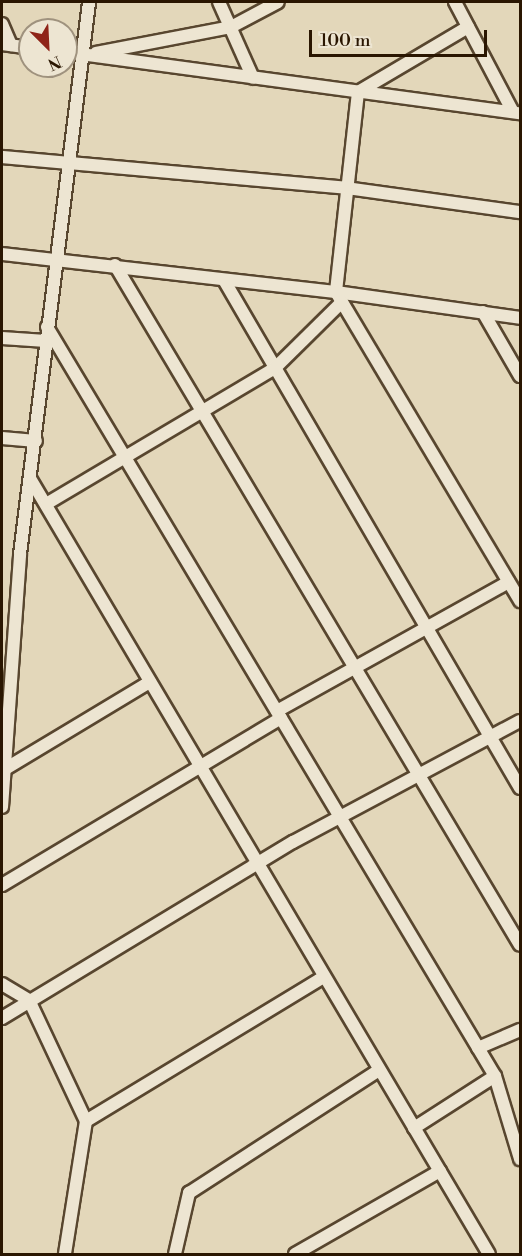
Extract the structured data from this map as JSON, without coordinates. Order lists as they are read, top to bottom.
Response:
{
  "scale_bar": "100 m",
  "north": "bottom right"
}
